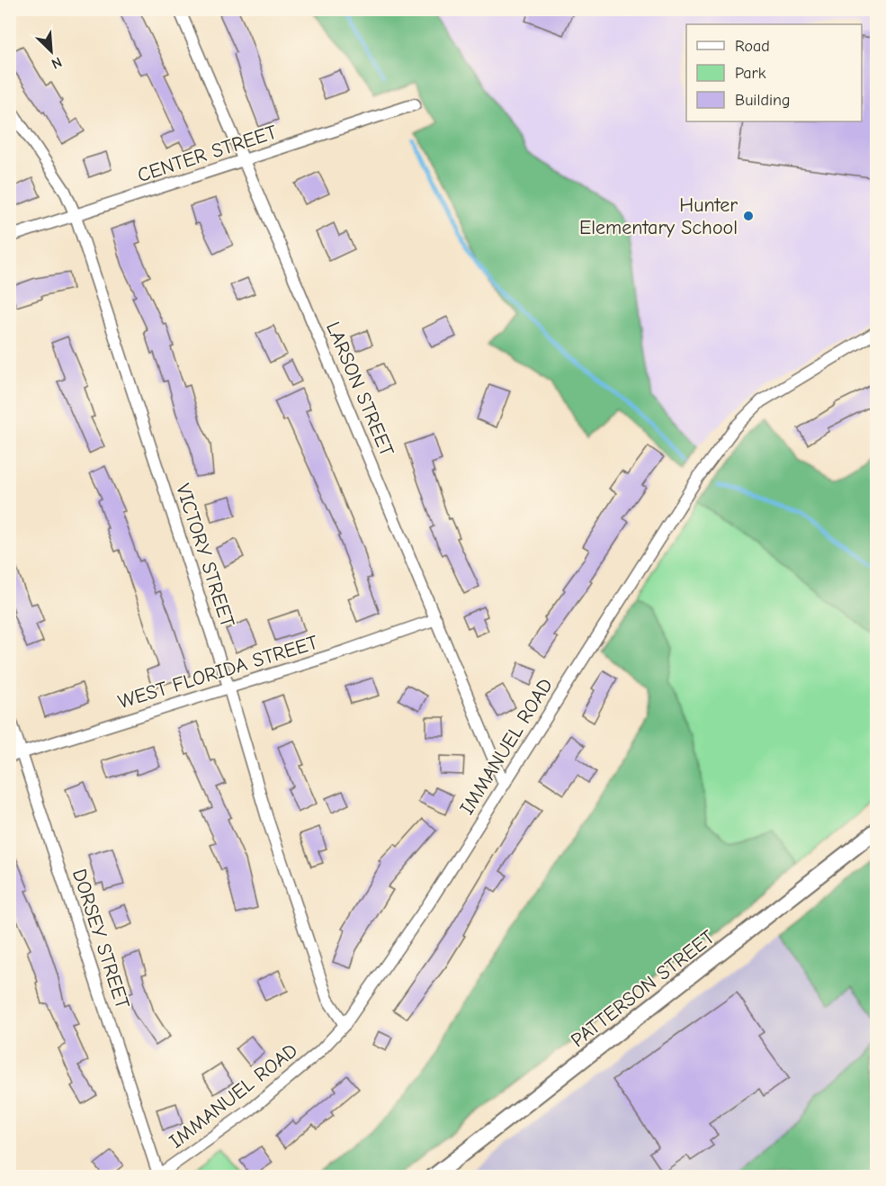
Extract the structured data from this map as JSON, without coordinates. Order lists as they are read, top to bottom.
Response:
{
  "streets": {
    "main road": ["PATTERSON STREET"],
    "street": [
      "CENTER STREET",
      "LARSON STREET",
      "VICTORY STREET",
      "WEST FLORIDA STREET",
      "IMMANUEL ROAD",
      "DORSEY STREET"
    ]
  },
  "crossings": [
    ["CENTER STREET", "LARSON STREET"],
    ["CENTER STREET", "VICTORY STREET"],
    ["LARSON STREET", "WEST FLORIDA STREET"],
    ["LARSON STREET", "IMMANUEL ROAD"],
    ["VICTORY STREET", "WEST FLORIDA STREET"],
    ["VICTORY STREET", "IMMANUEL ROAD"],
    ["WEST FLORIDA STREET", "DORSEY STREET"],
    ["IMMANUEL ROAD", "DORSEY STREET"]
  ],
  "places": ["Hunter Elementary School"],
  "legend": ["Road", "Park", "Building"],
  "north": "bottom right"
}
